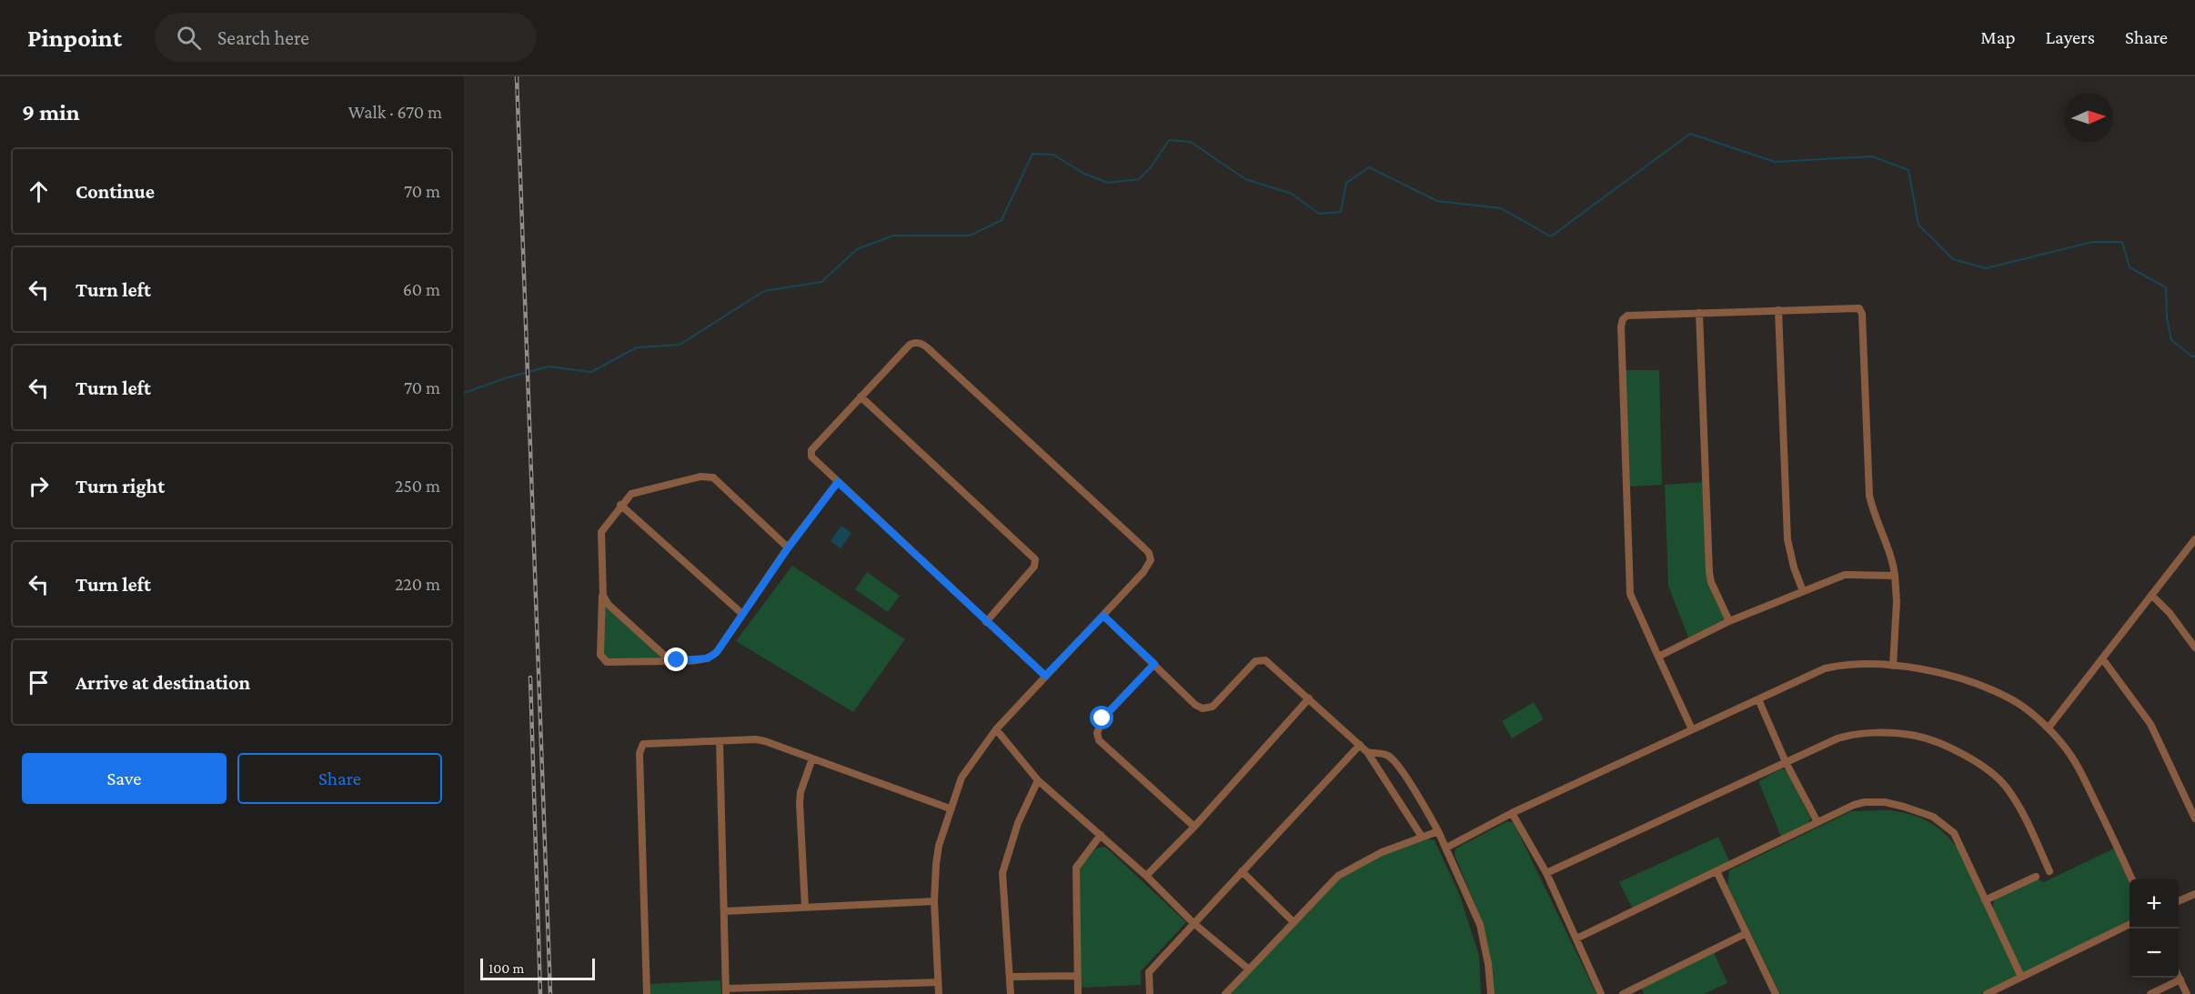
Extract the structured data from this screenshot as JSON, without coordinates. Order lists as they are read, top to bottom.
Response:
{
  "scale_bar": "100 m",
  "north": "right",
  "page": {
    "header": "Pinpoint",
    "search": "Search here",
    "nav": ["Map", "Layers", "Share"],
    "heading": ["9 min", "Walk · 670 m"],
    "list": [
      ["Continue", "70 m"],
      ["Turn left", "60 m"],
      ["Turn left", "70 m"],
      ["Turn right", "250 m"],
      ["Turn left", "220 m"],
      "Arrive at destination"
    ],
    "buttons": ["Save", "Share"],
    "map_buttons": ["+", "−"],
    "scale": "100 m"
  }
}
